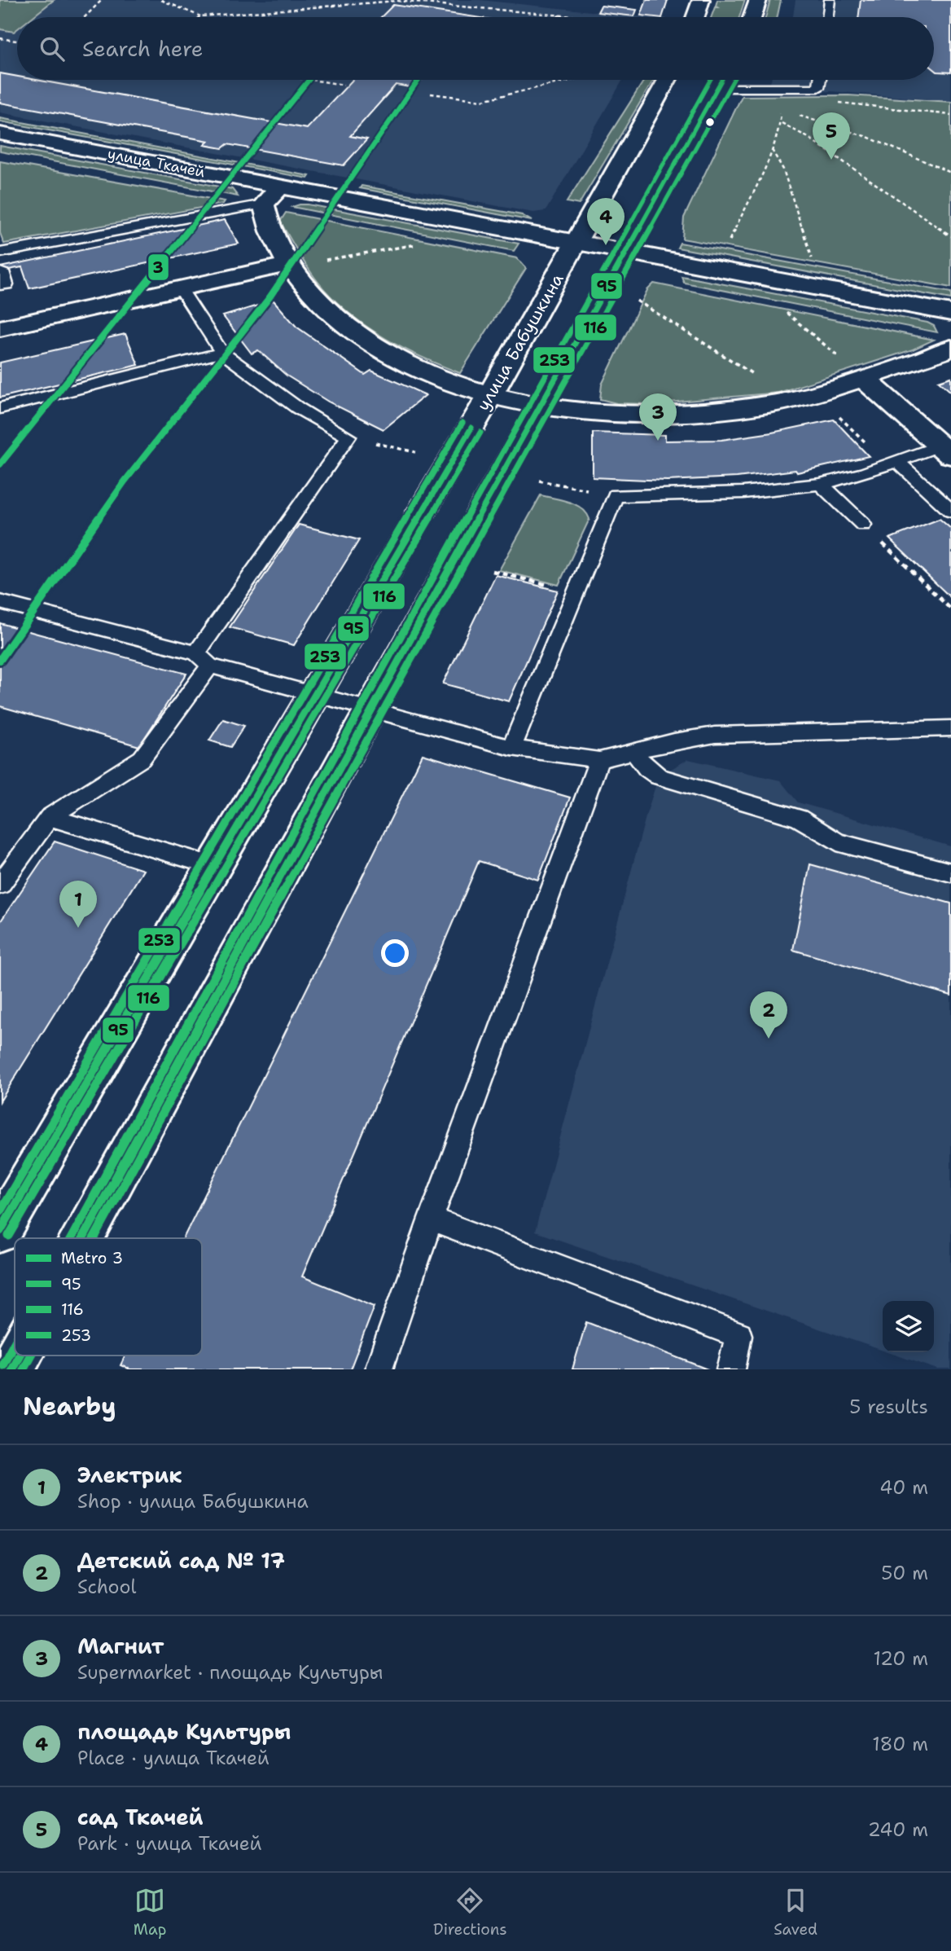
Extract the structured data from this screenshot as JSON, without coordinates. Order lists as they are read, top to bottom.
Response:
{
  "streets": {
    "street": ["улица Ткачей", "улица Бабушкина"]
  },
  "crossings": [
    ["улица Ткачей", "улица Бабушкина"]
  ],
  "lines": [
    "metro line 3",
    "transit line 95",
    "transit line 116",
    "transit line 253"
  ],
  "legend": [
    "Metro 3",
    "95",
    "116",
    "253"
  ],
  "page": {
    "search": "Search here",
    "pins": [
      "5",
      "4",
      "3",
      "1",
      "2"
    ],
    "heading": ["Nearby", "5 results"],
    "list": [
      {
        "mark": "1",
        "name": "Электрик",
        "note": "Shop · улица Бабушкина",
        "value": "40 m"
      },
      {
        "mark": "2",
        "name": "Детский сад № 17",
        "note": "School",
        "value": "50 m"
      },
      {
        "mark": "3",
        "name": "Магнит",
        "note": "Supermarket · площадь Культуры",
        "value": "120 m"
      },
      {
        "mark": "4",
        "name": "площадь Культуры",
        "note": "Place · улица Ткачей",
        "value": "180 m"
      },
      {
        "mark": "5",
        "name": "сад Ткачей",
        "note": "Park · улица Ткачей",
        "value": "240 m"
      }
    ],
    "nav": ["Map", "Directions", "Saved"]
  }
}
